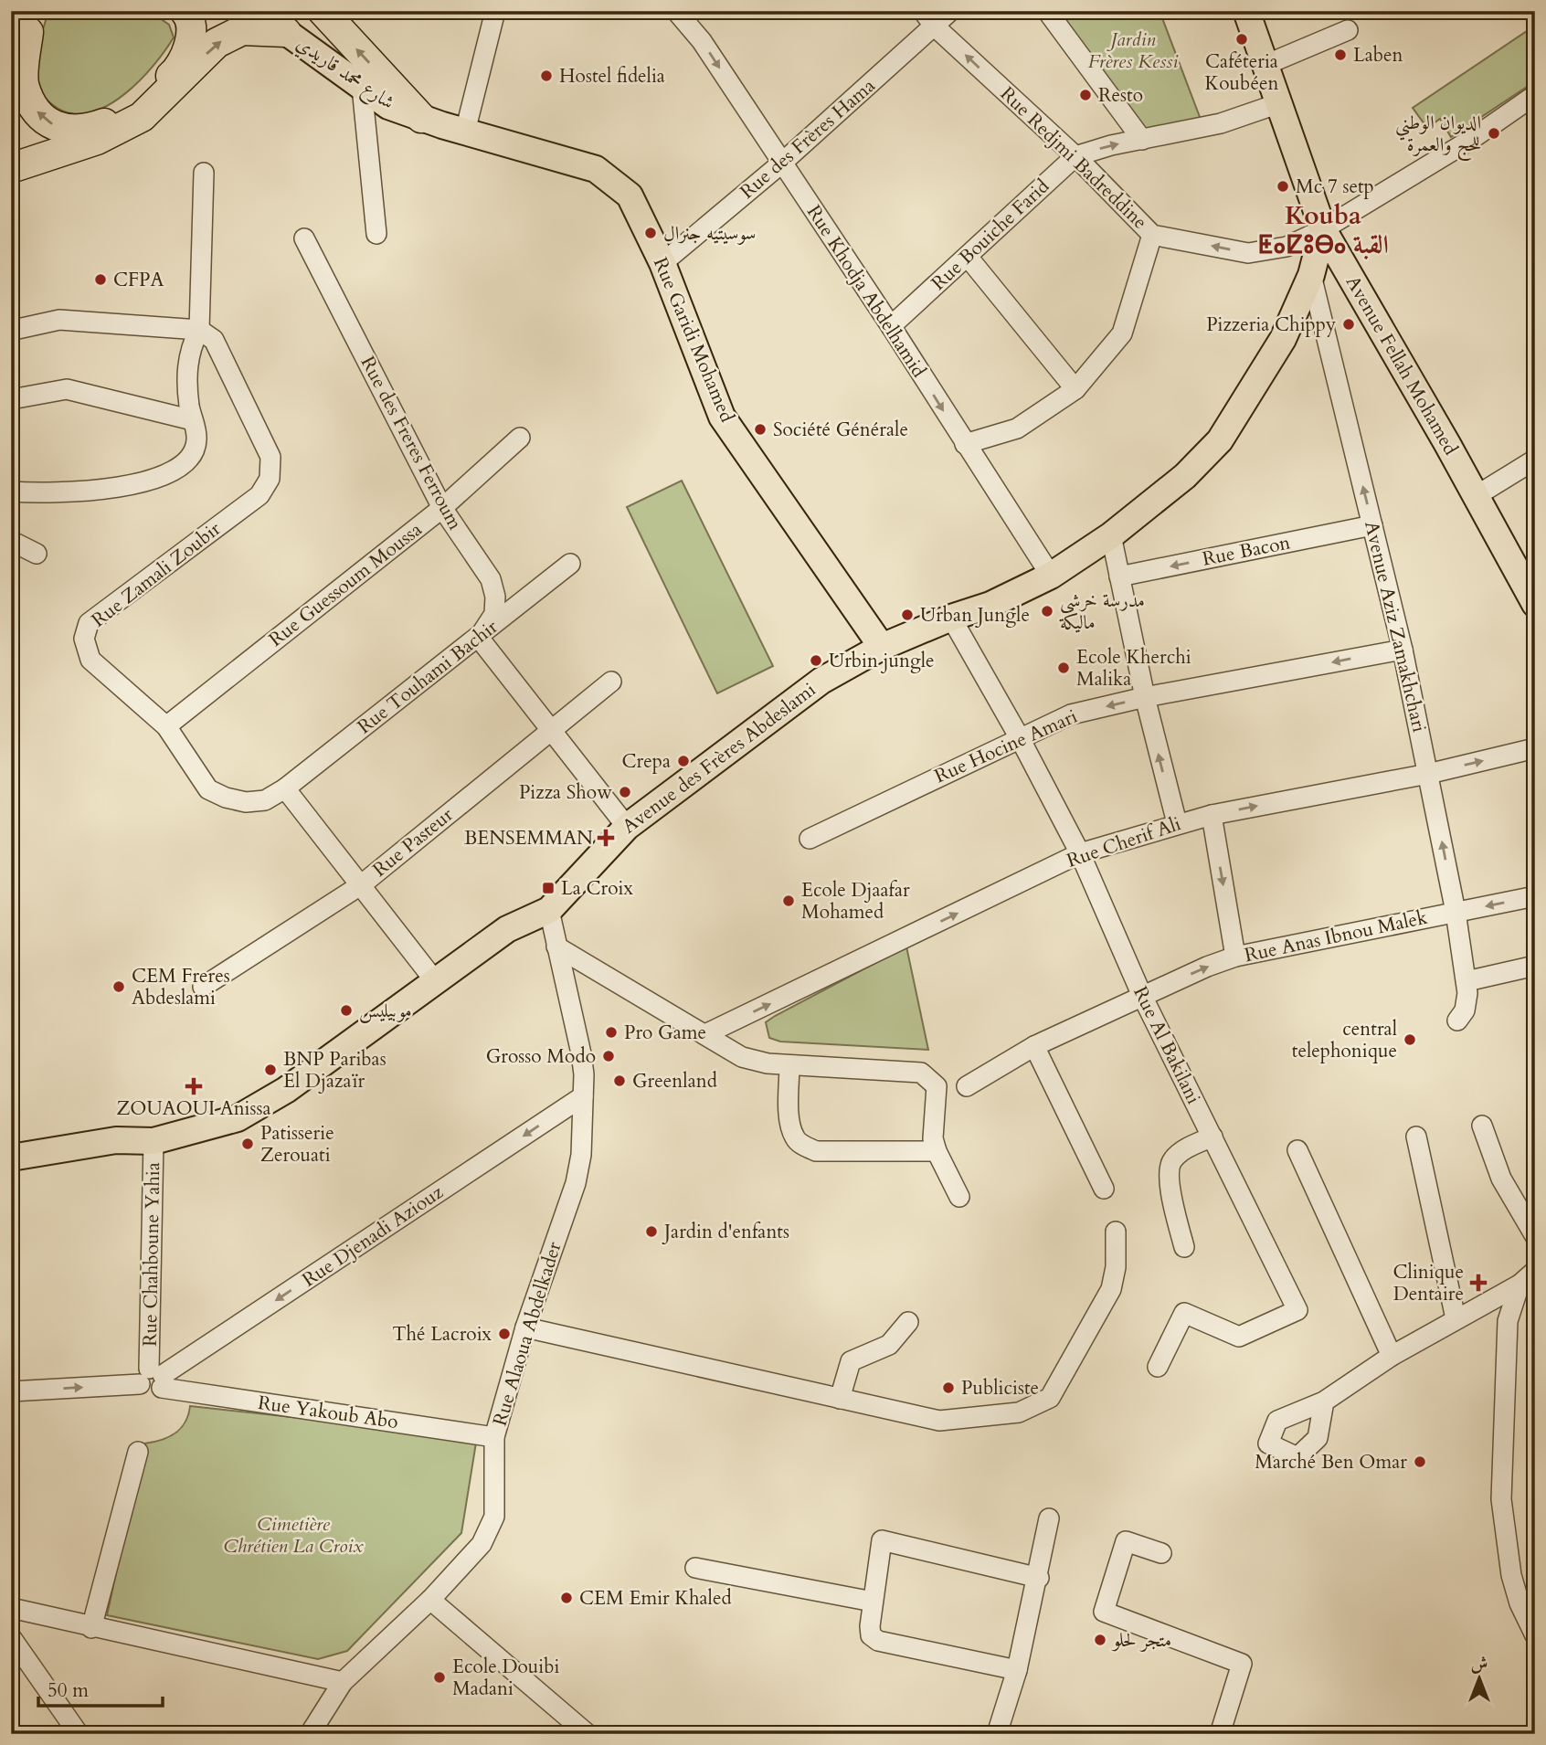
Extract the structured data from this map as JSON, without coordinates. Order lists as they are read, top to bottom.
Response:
{
  "streets": {
    "main road": [
      "شارع محمد قاريدي",
      "Rue Garidi Mohamed",
      "Avenue Fellah Mohamed",
      "Avenue des Frères Abdeslami"
    ],
    "street": [
      "Rue des Frères Hama",
      "Rue Redjmi Badreddine",
      "Rue Bouiche Farid",
      "Rue Khodja Abdelhamid",
      "Rue des Freres Ferroum",
      "Rue Bacon",
      "Rue Zamali Zoubir",
      "Rue Guessoum Moussa",
      "Avenue Aziz Zamakhchari",
      "Rue Touhami Bachir",
      "Rue Hocine Amari",
      "Rue Pasteur",
      "Rue Cherif Ali",
      "Rue Anas Ibnou Malek",
      "Rue Al Bakilani",
      "Rue Djenadi Aziouz",
      "Rue Chahboune Yahia",
      "Rue Alaoua Abdelkader",
      "Rue Yakoub Abo"
    ]
  },
  "crossings": [
    ["شارع محمد قاريدي", "Rue Garidi Mohamed"],
    ["Rue des Frères Hama", "Rue Redjmi Badreddine"],
    ["Rue des Frères Hama", "Rue Khodja Abdelhamid"],
    ["Rue des Frères Hama", "Rue Garidi Mohamed"],
    ["Rue Redjmi Badreddine", "Rue Bouiche Farid"],
    ["Rue Redjmi Badreddine", "Avenue Fellah Mohamed"],
    ["Rue Redjmi Badreddine", "Avenue des Frères Abdeslami"],
    ["Rue Bouiche Farid", "Rue Khodja Abdelhamid"],
    ["Rue Bouiche Farid", "Avenue Fellah Mohamed"],
    ["Rue Khodja Abdelhamid", "Avenue des Frères Abdeslami"],
    ["Rue Garidi Mohamed", "Avenue des Frères Abdeslami"],
    ["Avenue Fellah Mohamed", "Avenue des Frères Abdeslami"],
    ["Rue des Freres Ferroum", "Rue Guessoum Moussa"],
    ["Rue des Freres Ferroum", "Rue Touhami Bachir"],
    ["Rue Bacon", "Avenue Aziz Zamakhchari"],
    ["Rue Zamali Zoubir", "Rue Guessoum Moussa"],
    ["Rue Zamali Zoubir", "Rue Touhami Bachir"],
    ["Avenue Aziz Zamakhchari", "Rue Hocine Amari"],
    ["Avenue Aziz Zamakhchari", "Avenue des Frères Abdeslami"],
    ["Avenue Aziz Zamakhchari", "Rue Cherif Ali"],
    ["Avenue Aziz Zamakhchari", "Rue Anas Ibnou Malek"],
    ["Rue Hocine Amari", "Rue Al Bakilani"],
    ["Avenue des Frères Abdeslami", "Rue Al Bakilani"],
    ["Avenue des Frères Abdeslami", "Rue Chahboune Yahia"],
    ["Avenue des Frères Abdeslami", "Rue Alaoua Abdelkader"],
    ["Rue Cherif Ali", "Rue Al Bakilani"],
    ["Rue Anas Ibnou Malek", "Rue Al Bakilani"],
    ["Rue Djenadi Aziouz", "Rue Chahboune Yahia"],
    ["Rue Djenadi Aziouz", "Rue Alaoua Abdelkader"],
    ["Rue Djenadi Aziouz", "Rue Yakoub Abo"],
    ["Rue Chahboune Yahia", "Rue Yakoub Abo"],
    ["Rue Alaoua Abdelkader", "Rue Yakoub Abo"]
  ],
  "one_way": [
    "Rue Redjmi Badreddine",
    "Rue Bacon",
    "Avenue Aziz Zamakhchari",
    "Rue Hocine Amari",
    "Rue Cherif Ali",
    "Rue Djenadi Aziouz"
  ],
  "districts": ["Kouba ⵟⴰⵇⵓⴱⴰ القبة"],
  "parks": ["Jardin Frères Kessi", "Cimetière Chrétien La Croix"],
  "places": {
    "other": [
      "Caféteria Koubéen",
      "Laben",
      "Hostel fidelia",
      "Resto",
      "الديوان الوطني للحج والعمرة",
      "Mc 7 setp",
      "سوسيتيه جنرال",
      "CFPA",
      "Pizzeria Chippy",
      "Société Générale",
      "مدرسة خرشي ماليكة",
      "Urban Jungle",
      "Urbin jungle",
      "Ecole Kherchi Malika",
      "Crepa",
      "Pizza Show",
      "Ecole Djaafar Mohamed",
      "CEM Freres Abdeslami",
      "موبيليس",
      "Pro Game",
      "central telephonique",
      "Grosso Modo",
      "BNP Paribas El Djazaïr",
      "Greenland",
      "Patisserie Zerouati",
      "Jardin d'enfants",
      "Thé Lacroix",
      "Publiciste",
      "Marché Ben Omar",
      "CEM Emir Khaled",
      "متجر لحلو",
      "Ecole Douibi Madani"
    ],
    "health": ["BENSEMMAN", "ZOUAOUI Anissa", "Clinique Dentaire"],
    "transit": ["La Croix"]
  },
  "scale_bar": "50 m",
  "north": "top"
}
